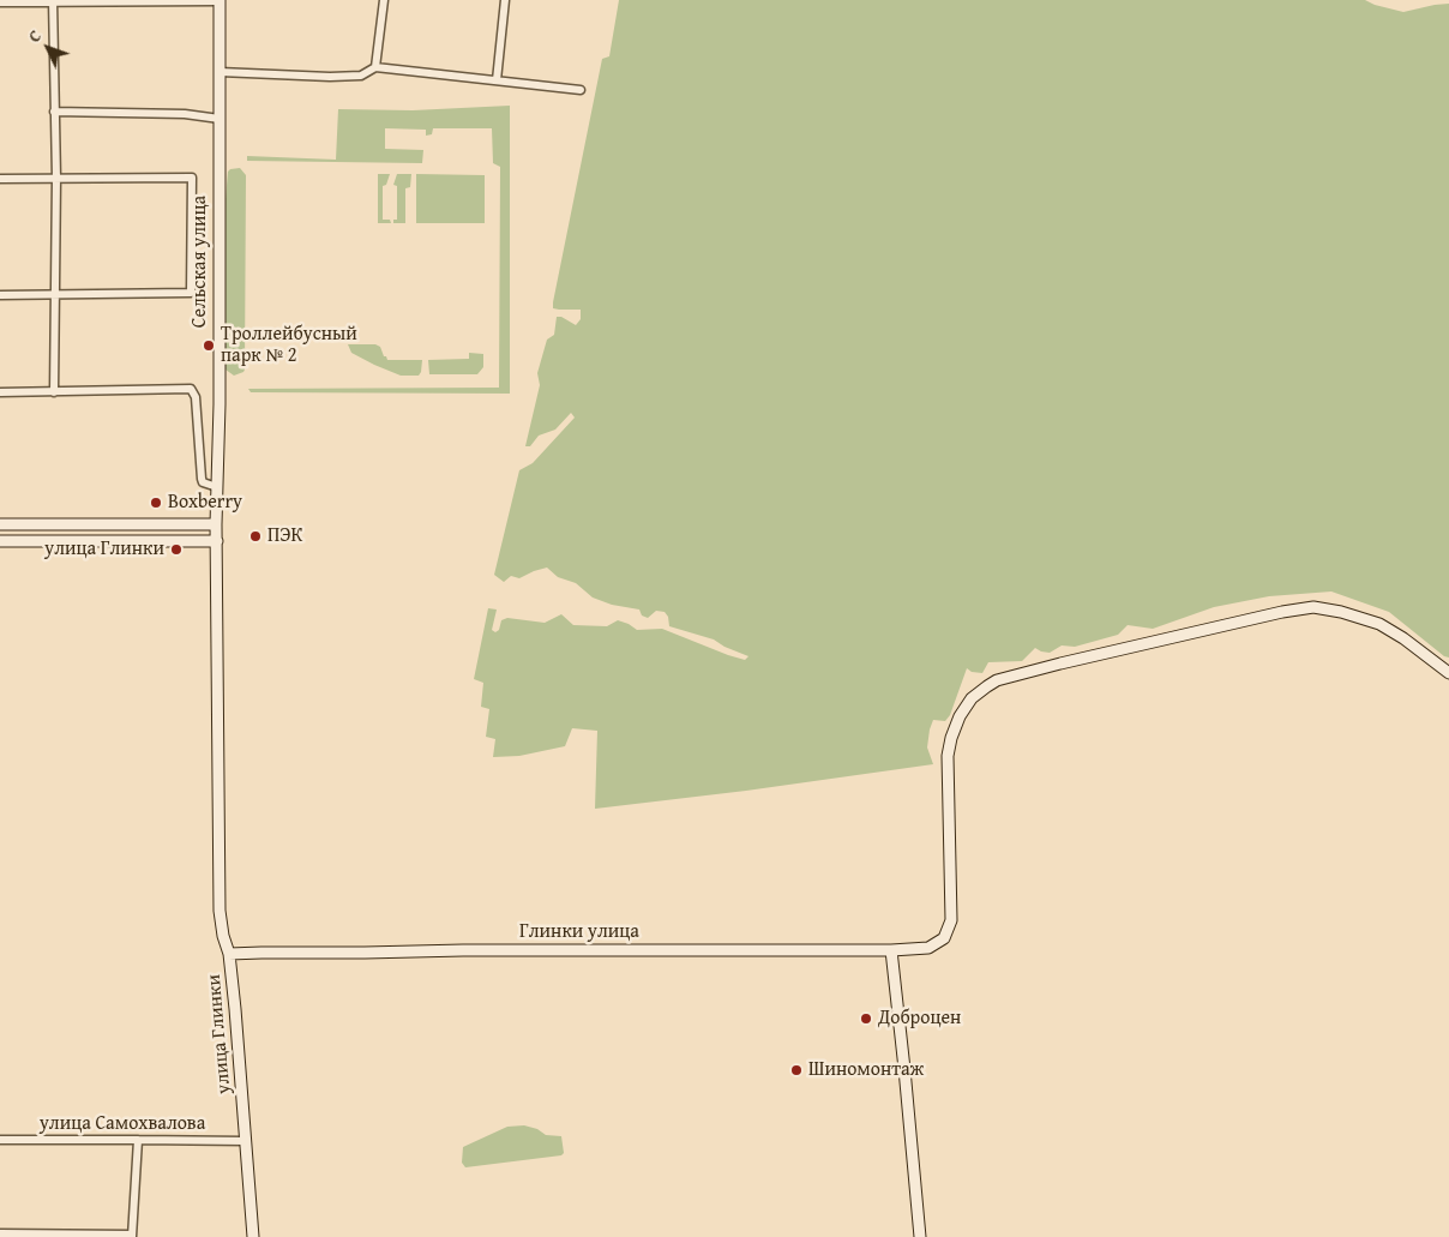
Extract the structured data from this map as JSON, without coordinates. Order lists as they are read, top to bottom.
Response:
{
  "streets": {
    "main road": ["Сельская улица", "Глинки улица", "улица Глинки"],
    "street": ["улица Самохвалова"]
  },
  "crossings": [
    ["Сельская улица", "улица Глинки"],
    ["Глинки улица", "улица Глинки"],
    ["улица Глинки", "улица Самохвалова"]
  ],
  "places": [
    "Троллейбусный парк № 2",
    "Boxberry",
    "ПЭК",
    "улица Глинки",
    "Доброцен",
    "Шиномонтаж"
  ],
  "north": "top left"
}
